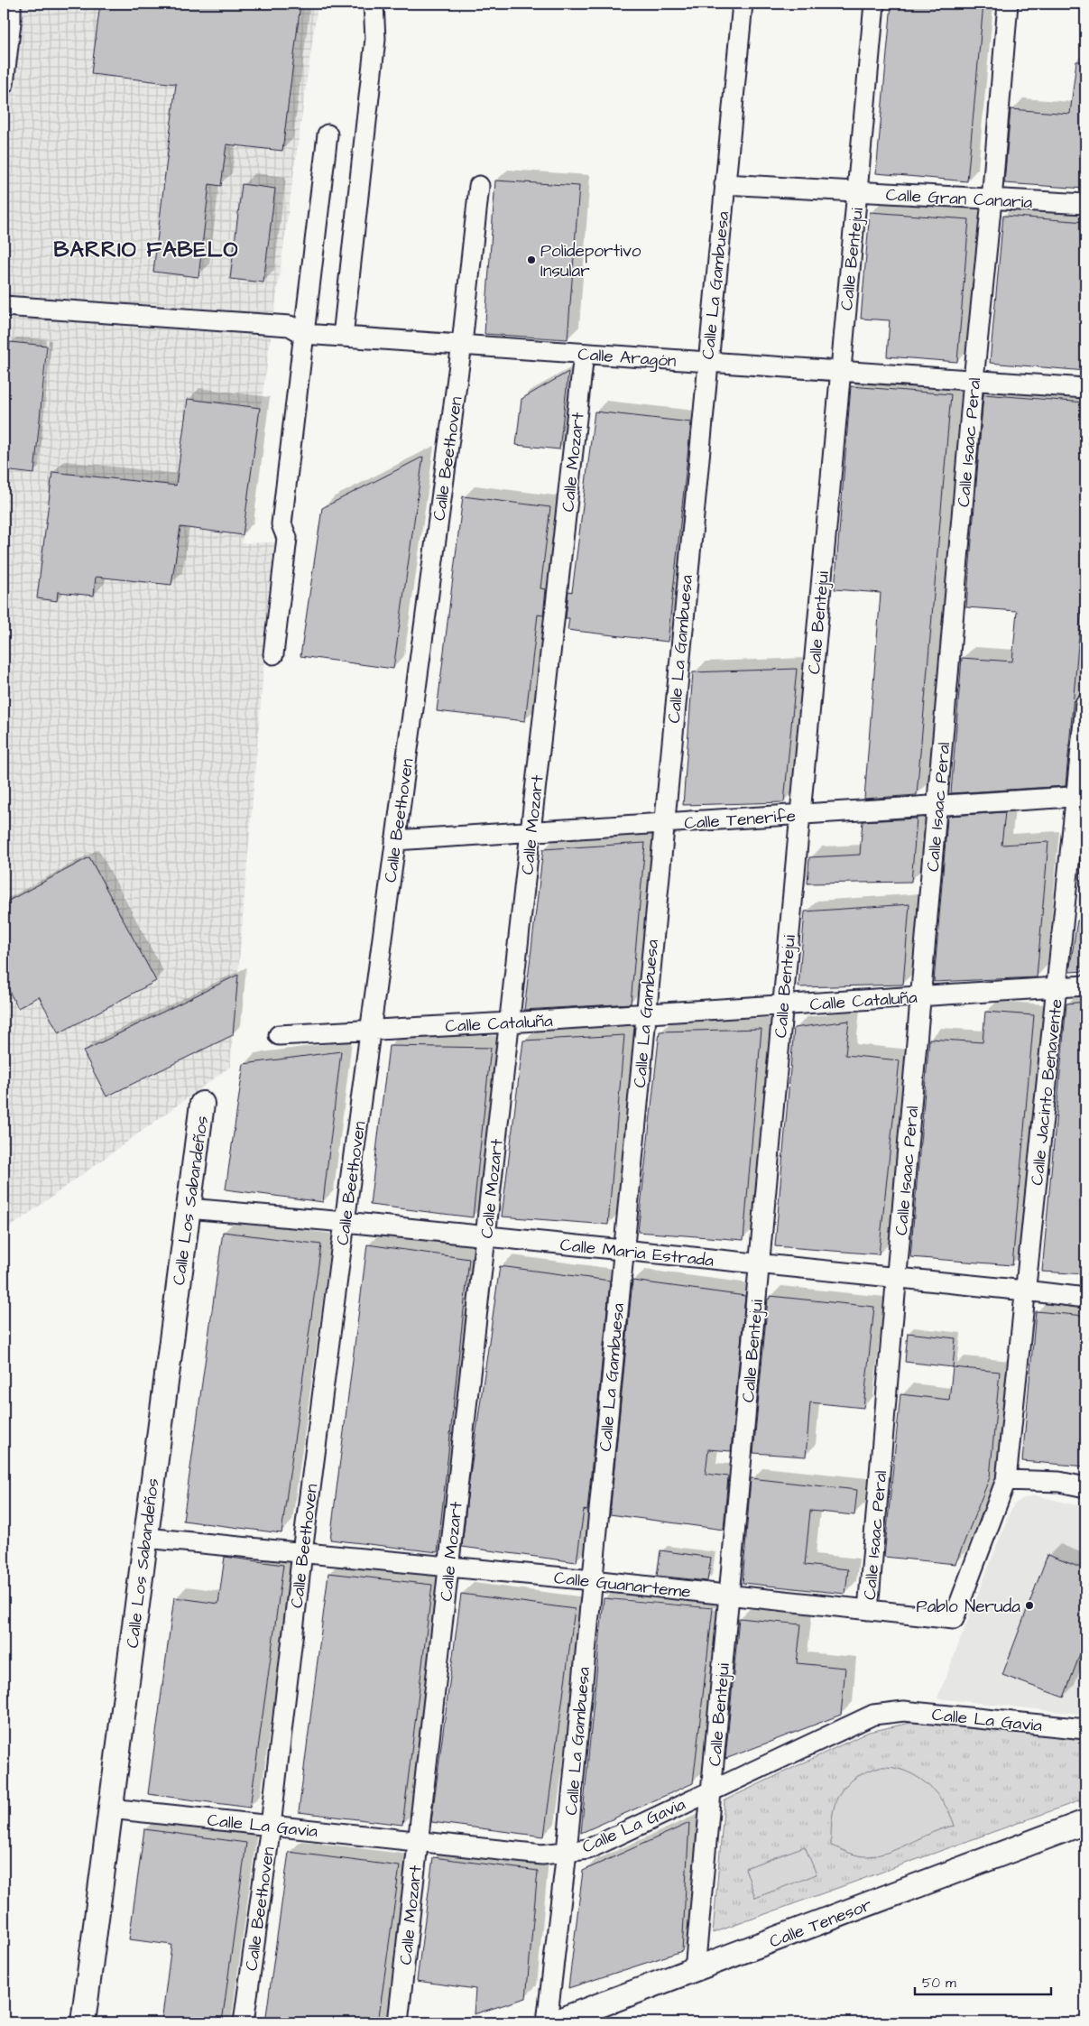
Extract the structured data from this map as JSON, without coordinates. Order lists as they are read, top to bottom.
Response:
{
  "streets": {
    "street": [
      "Calle Gran Canaria",
      "Calle Bentejui",
      "Calle La Gambuesa",
      "Calle Aragón",
      "Calle Isaac Peral",
      "Calle Beethoven",
      "Calle Mozart",
      "Calle Tenerife",
      "Calle Cataluña",
      "Calle Jacinto Benavente",
      "Calle Los Sabandeños",
      "Calle Maria Estrada",
      "Calle Guanarteme",
      "Calle La Gavia",
      "Calle Tenesor"
    ]
  },
  "crossings": [
    ["Calle Gran Canaria", "Calle Bentejui"],
    ["Calle Gran Canaria", "Calle La Gambuesa"],
    ["Calle Gran Canaria", "Calle Isaac Peral"],
    ["Calle Bentejui", "Calle Aragón"],
    ["Calle Bentejui", "Calle Tenerife"],
    ["Calle Bentejui", "Calle Cataluña"],
    ["Calle Bentejui", "Calle Maria Estrada"],
    ["Calle Bentejui", "Calle Guanarteme"],
    ["Calle Bentejui", "Calle La Gavia"],
    ["Calle Bentejui", "Calle Tenesor"],
    ["Calle La Gambuesa", "Calle Aragón"],
    ["Calle La Gambuesa", "Calle Tenerife"],
    ["Calle La Gambuesa", "Calle Cataluña"],
    ["Calle La Gambuesa", "Calle Maria Estrada"],
    ["Calle La Gambuesa", "Calle Guanarteme"],
    ["Calle La Gambuesa", "Calle La Gavia"],
    ["Calle Aragón", "Calle Isaac Peral"],
    ["Calle Aragón", "Calle Beethoven"],
    ["Calle Aragón", "Calle Mozart"],
    ["Calle Isaac Peral", "Calle Tenerife"],
    ["Calle Isaac Peral", "Calle Cataluña"],
    ["Calle Isaac Peral", "Calle Maria Estrada"],
    ["Calle Isaac Peral", "Calle Guanarteme"],
    ["Calle Beethoven", "Calle Tenerife"],
    ["Calle Beethoven", "Calle Cataluña"],
    ["Calle Beethoven", "Calle Maria Estrada"],
    ["Calle Beethoven", "Calle Guanarteme"],
    ["Calle Beethoven", "Calle La Gavia"],
    ["Calle Mozart", "Calle Tenerife"],
    ["Calle Mozart", "Calle Cataluña"],
    ["Calle Mozart", "Calle Maria Estrada"],
    ["Calle Mozart", "Calle Guanarteme"],
    ["Calle Mozart", "Calle La Gavia"],
    ["Calle Tenerife", "Calle Jacinto Benavente"],
    ["Calle Cataluña", "Calle Jacinto Benavente"],
    ["Calle Jacinto Benavente", "Calle Maria Estrada"],
    ["Calle Jacinto Benavente", "Calle Guanarteme"],
    ["Calle Los Sabandeños", "Calle Maria Estrada"],
    ["Calle Los Sabandeños", "Calle Guanarteme"],
    ["Calle Los Sabandeños", "Calle La Gavia"]
  ],
  "districts": ["BARRIO FABELO"],
  "places": ["Polideportivo Insular", "Pablo Neruda"],
  "scale_bar": "50 m"
}
